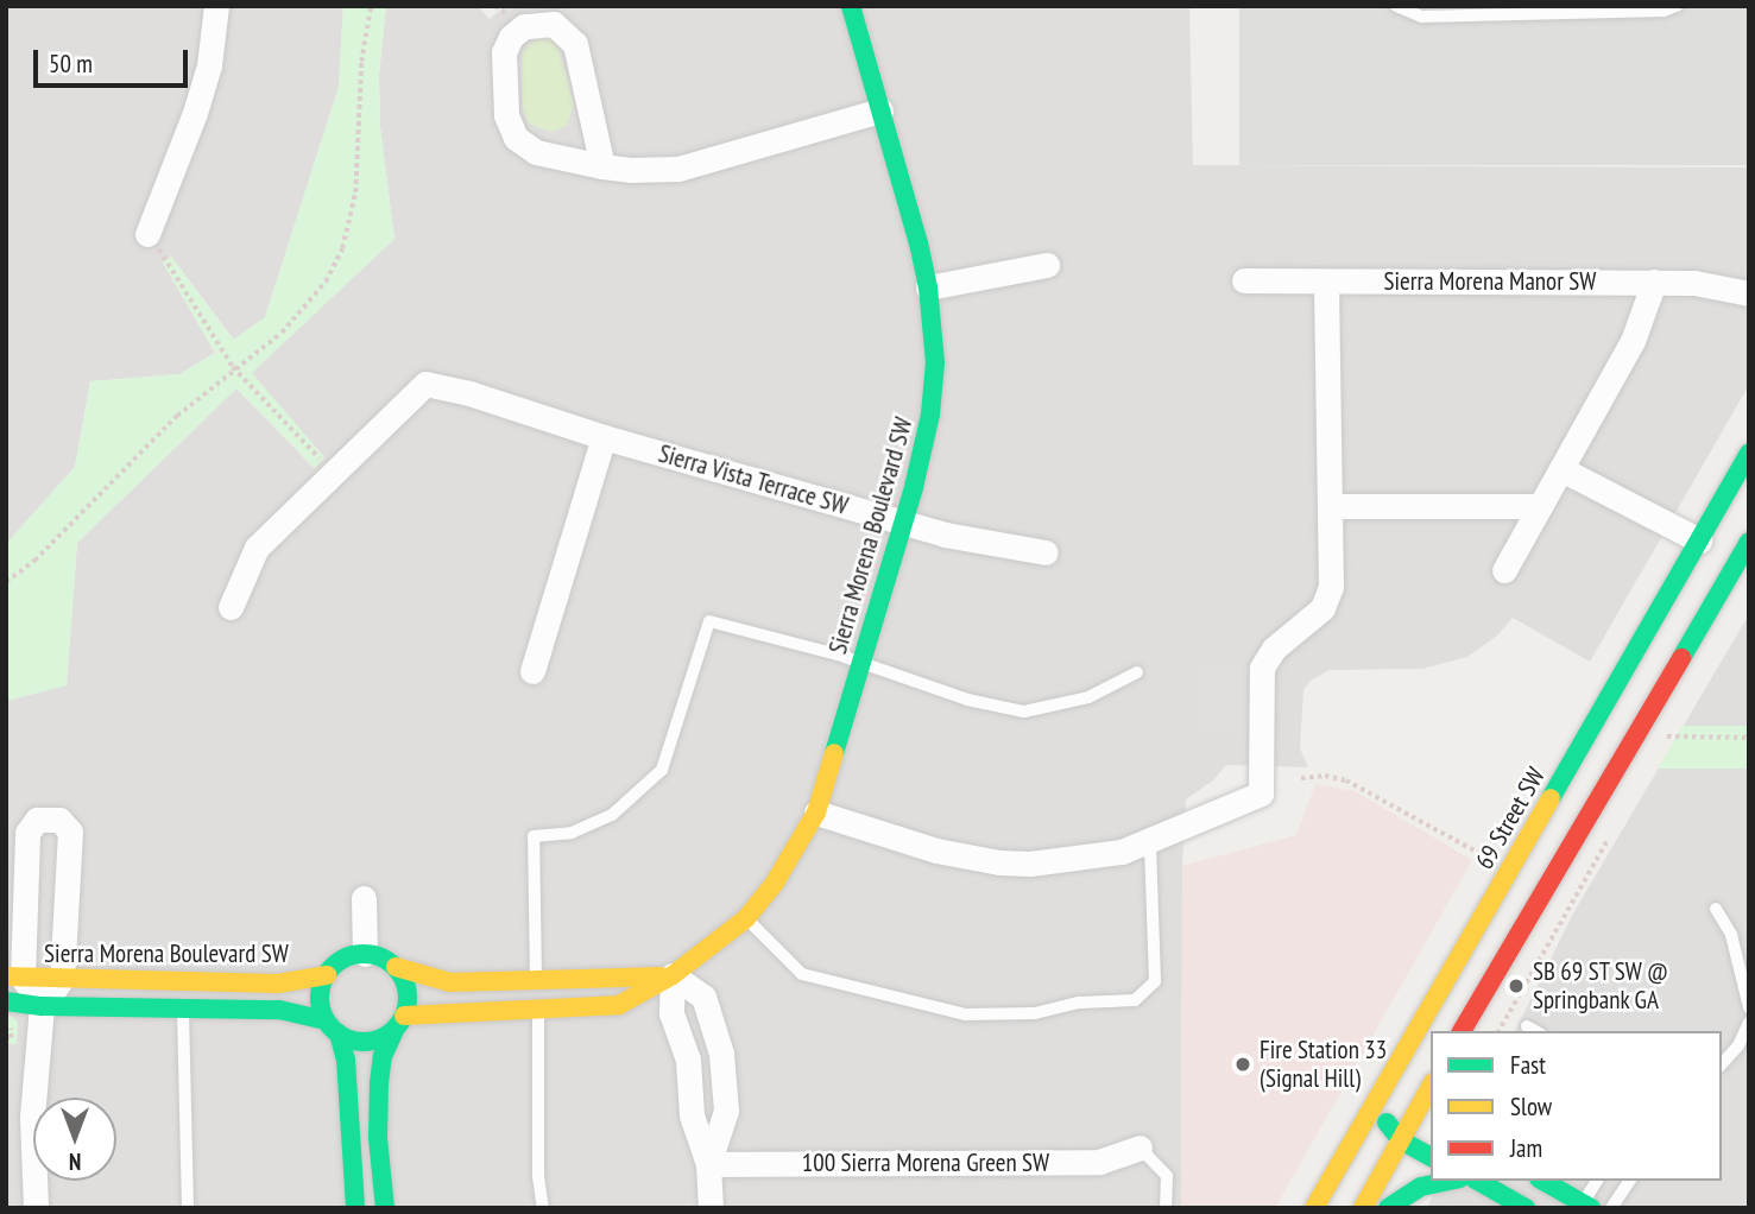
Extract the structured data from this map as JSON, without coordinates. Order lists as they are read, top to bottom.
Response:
{
  "streets": {
    "street": [
      "Sierra Morena Manor SW",
      "Sierra Vista Terrace SW",
      "Sierra Morena Boulevard SW",
      "69 Street SW",
      "100 Sierra Morena Green SW"
    ]
  },
  "crossings": [
    ["Sierra Vista Terrace SW", "Sierra Morena Boulevard SW"]
  ],
  "places": ["SB 69 ST SW @ Springbank GA", "Fire Station 33 (Signal Hill)"],
  "legend": ["Fast", "Slow", "Jam"],
  "scale_bar": "50 m",
  "north": "bottom"
}
